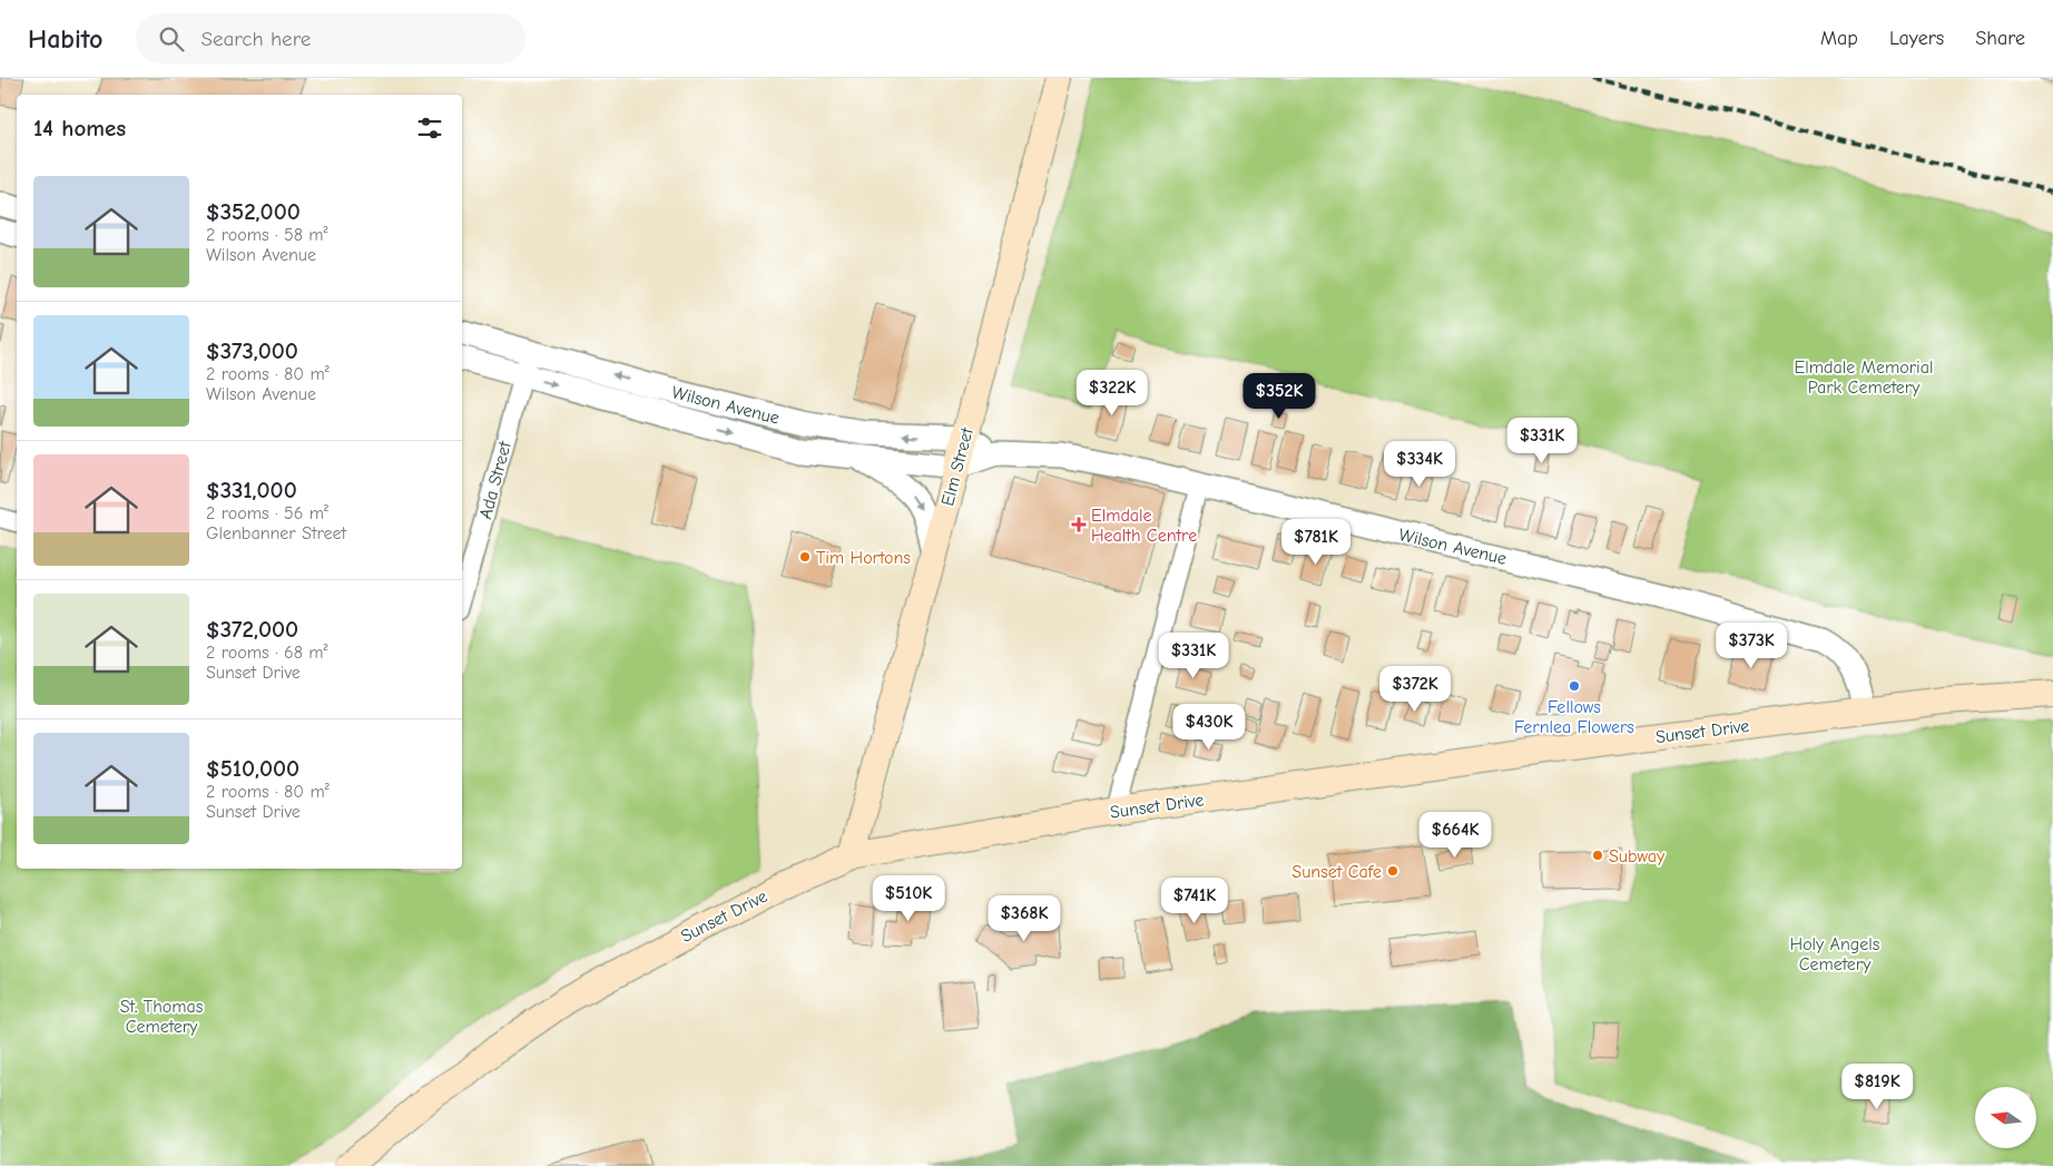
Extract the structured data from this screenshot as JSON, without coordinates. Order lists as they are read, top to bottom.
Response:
{
  "streets": {
    "main road": ["Elm Street", "Sunset Drive"],
    "street": ["Wilson Avenue", "Ada Street"]
  },
  "crossings": [
    ["Wilson Avenue", "Elm Street"],
    ["Wilson Avenue", "Ada Street"],
    ["Wilson Avenue", "Sunset Drive"],
    ["Elm Street", "Sunset Drive"]
  ],
  "parks": ["Elmdale Memorial Park Cemetery", "Holy Angels Cemetery", "St. Thomas Cemetery"],
  "places": {
    "health": ["Elmdale Health Centre"],
    "other": [
      "Tim Hortons",
      "Fellows Fernlea Flowers",
      "Subway",
      "Sunset Cafe"
    ]
  },
  "north": "left",
  "page": {
    "header": "Habito",
    "search": "Search here",
    "nav": ["Map", "Layers", "Share"],
    "heading": "14 homes",
    "list": [
      {
        "name": "$352,000",
        "note": "2 rooms · 58 m² · Wilson Avenue"
      },
      {
        "name": "$373,000",
        "note": "2 rooms · 80 m² · Wilson Avenue"
      },
      {
        "name": "$331,000",
        "note": "2 rooms · 56 m² · Glenbanner Street"
      },
      {
        "name": "$372,000",
        "note": "2 rooms · 68 m² · Sunset Drive"
      },
      {
        "name": "$510,000",
        "note": "2 rooms · 80 m² · Sunset Drive"
      }
    ],
    "price": [
      "$322K",
      "$352K",
      "$331K",
      "$334K",
      "$781K",
      "$373K",
      "$331K",
      "$372K",
      "$430K",
      "$664K",
      "$510K",
      "$741K",
      "$368K",
      "$819K"
    ]
  }
}
